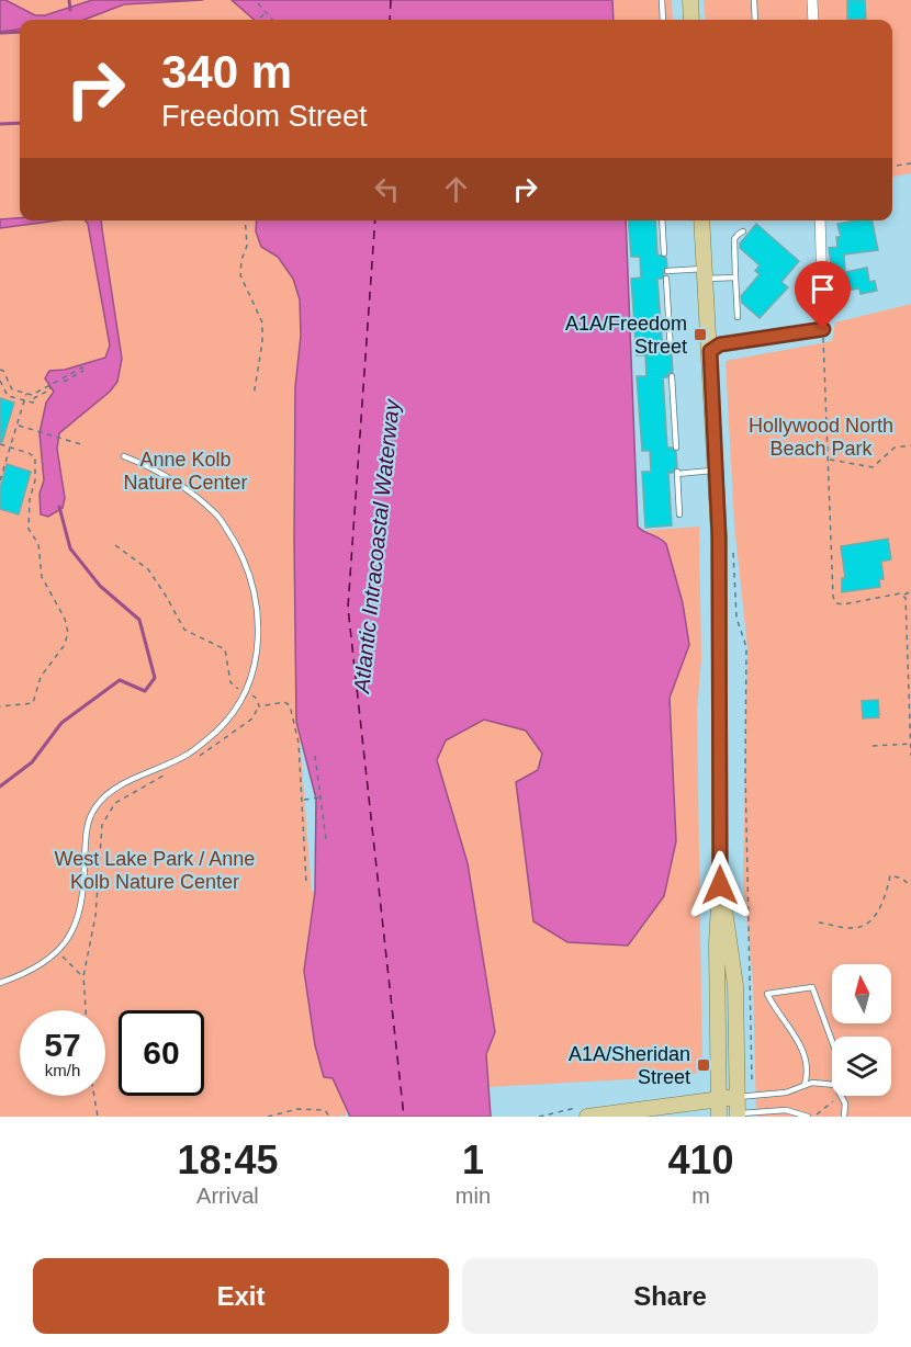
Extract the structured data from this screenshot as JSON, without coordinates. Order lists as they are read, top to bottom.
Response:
{
  "water": ["Atlantic Intracoastal Waterway"],
  "parks": ["Hollywood North Beach Park", "Anne Kolb Nature Center", "West Lake Park / Anne Kolb Nature Center"],
  "places": {
    "transit": ["A1A/Freedom Street", "A1A/Sheridan Street"]
  },
  "north": "top",
  "page": {
    "turn": ["340 m", "Freedom Street"],
    "speed": "57 km/h",
    "limit": "60",
    "eta": [
      "18:45",
      "Arrival",
      "1",
      "min",
      "410",
      "m"
    ],
    "buttons": ["Exit", "Share"]
  }
}
